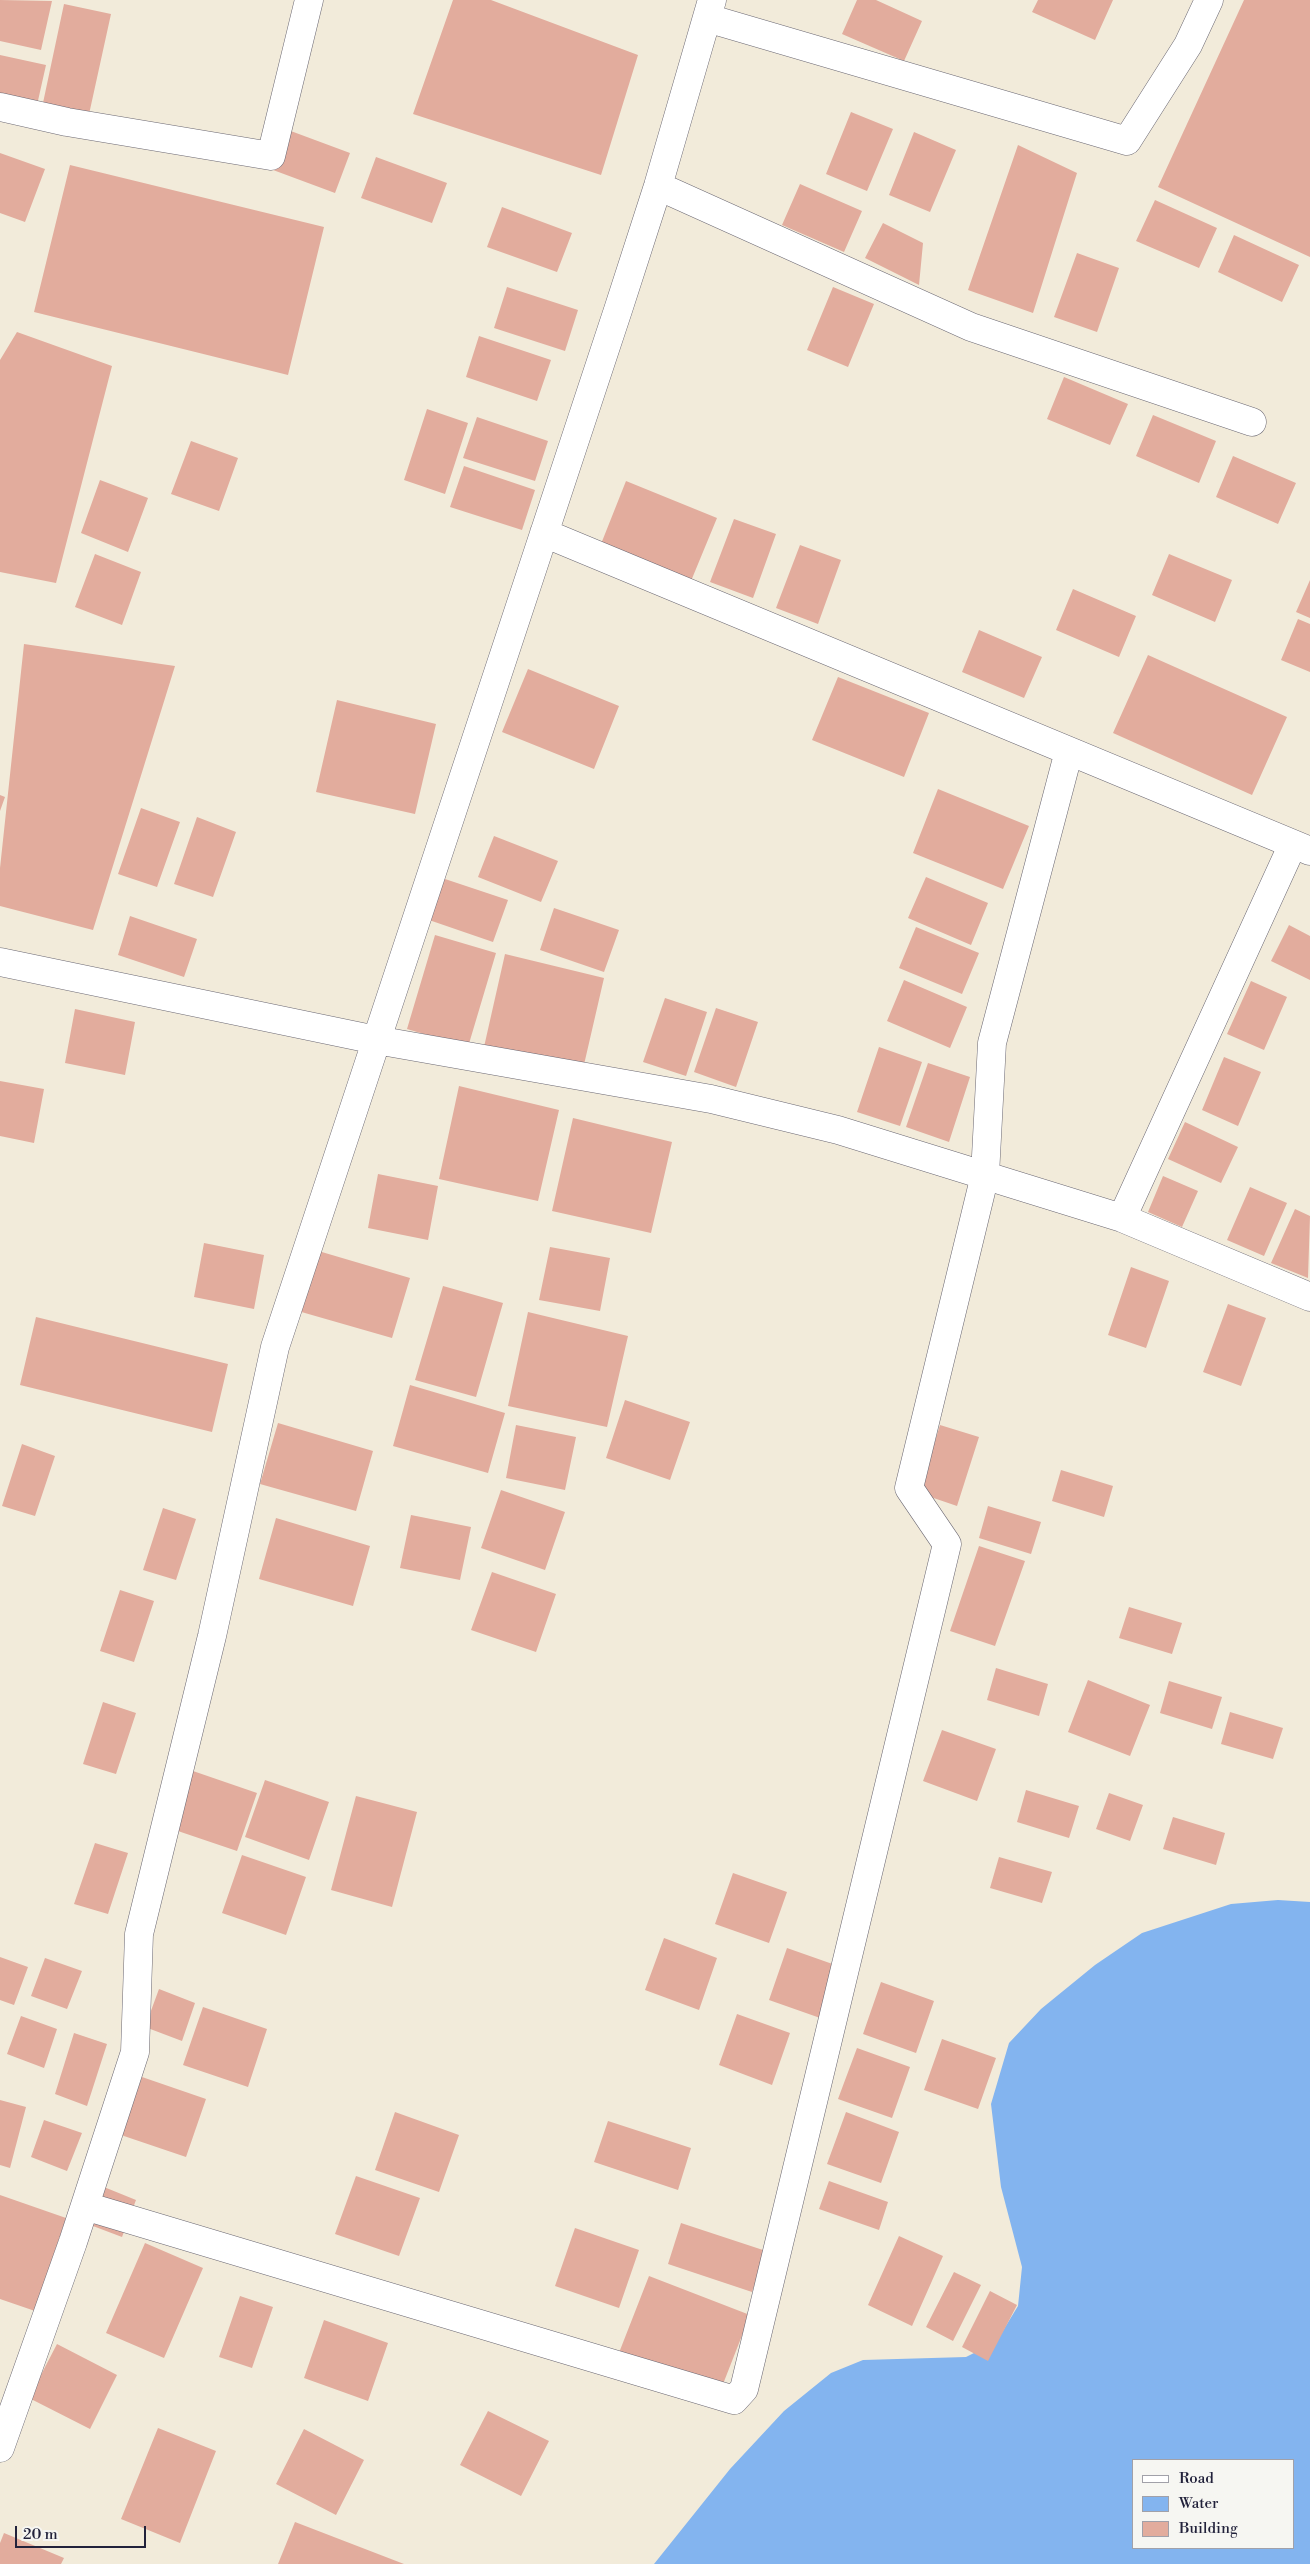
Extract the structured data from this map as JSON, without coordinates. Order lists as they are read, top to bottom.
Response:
{
  "legend": ["Road", "Water", "Building"],
  "scale_bar": "20 m"
}
